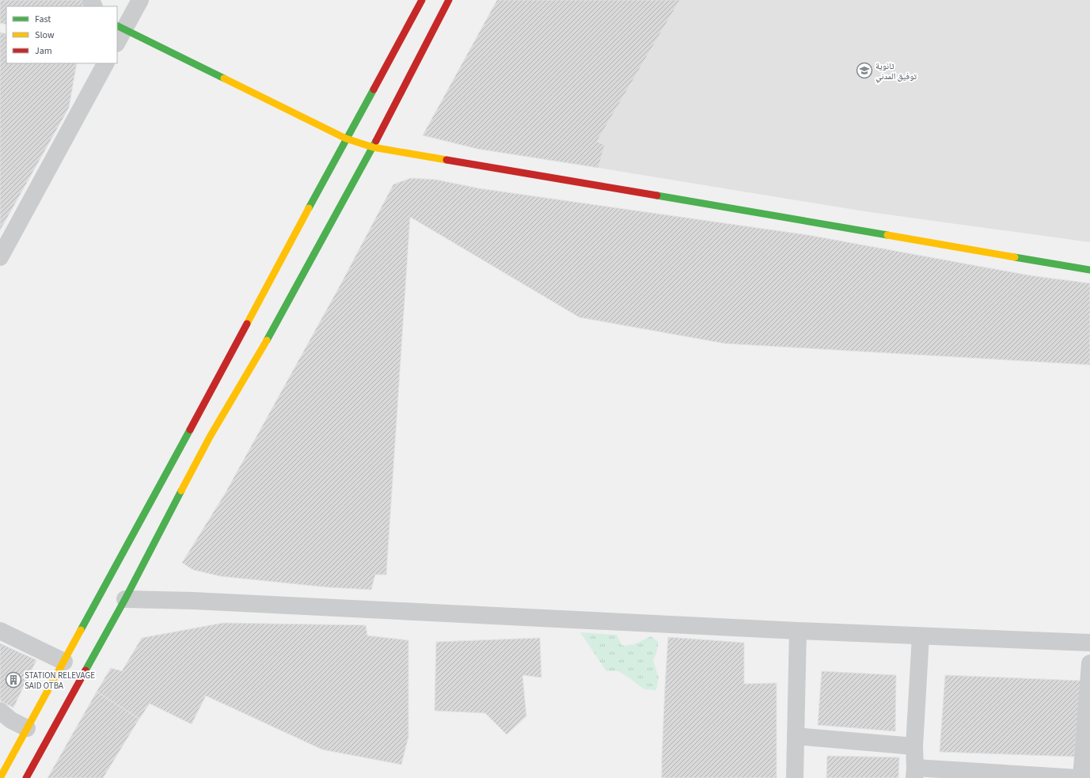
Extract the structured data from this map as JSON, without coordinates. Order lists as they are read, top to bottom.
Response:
{
  "places": {
    "school or university": ["ثانوية توفيق المدني"],
    "building": ["STATION RELEVAGE SAID OTBA"]
  },
  "legend": ["Fast", "Slow", "Jam"]
}
